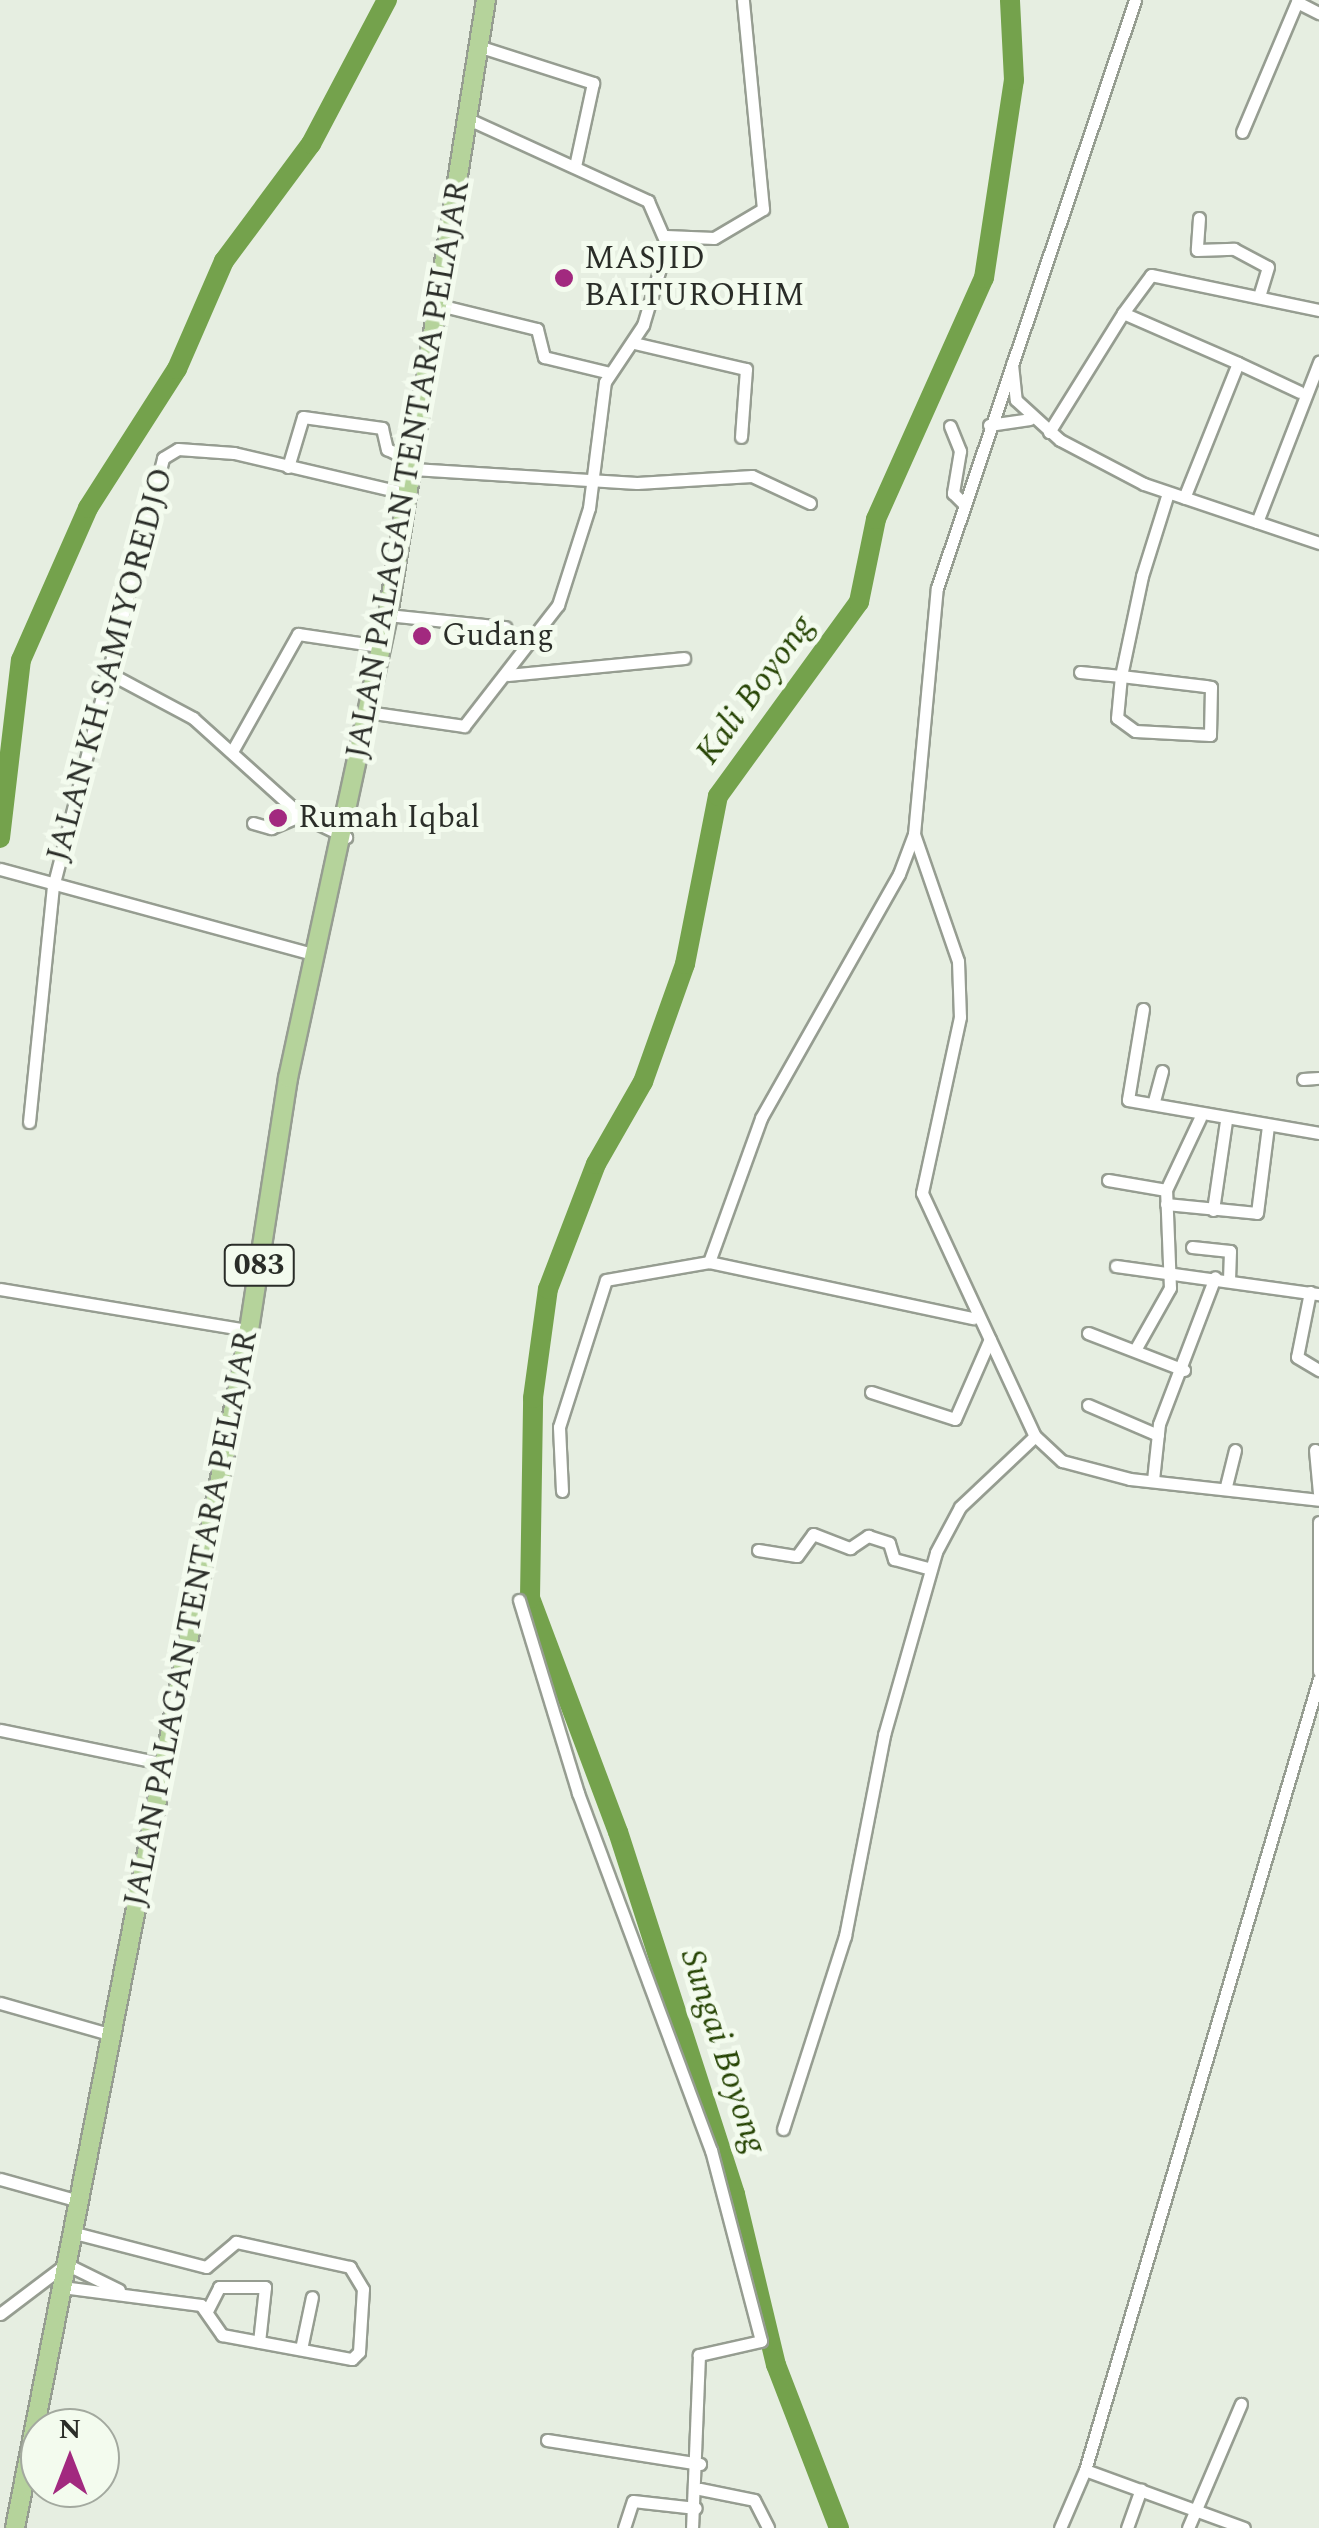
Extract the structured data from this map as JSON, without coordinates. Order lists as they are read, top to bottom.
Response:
{
  "streets": {
    "main road": ["JALAN PALAGAN TENTARA PELAJAR", "083"],
    "street": ["JALAN KH SAMIYOREDJO"]
  },
  "crossings": [
    ["JALAN PALAGAN TENTARA PELAJAR", "JALAN KH SAMIYOREDJO"]
  ],
  "water": ["Kali Boyong", "Sungai Boyong"],
  "places": ["MASJID BAITUROHIM", "Gudang", "Rumah Iqbal"],
  "north": "top"
}
